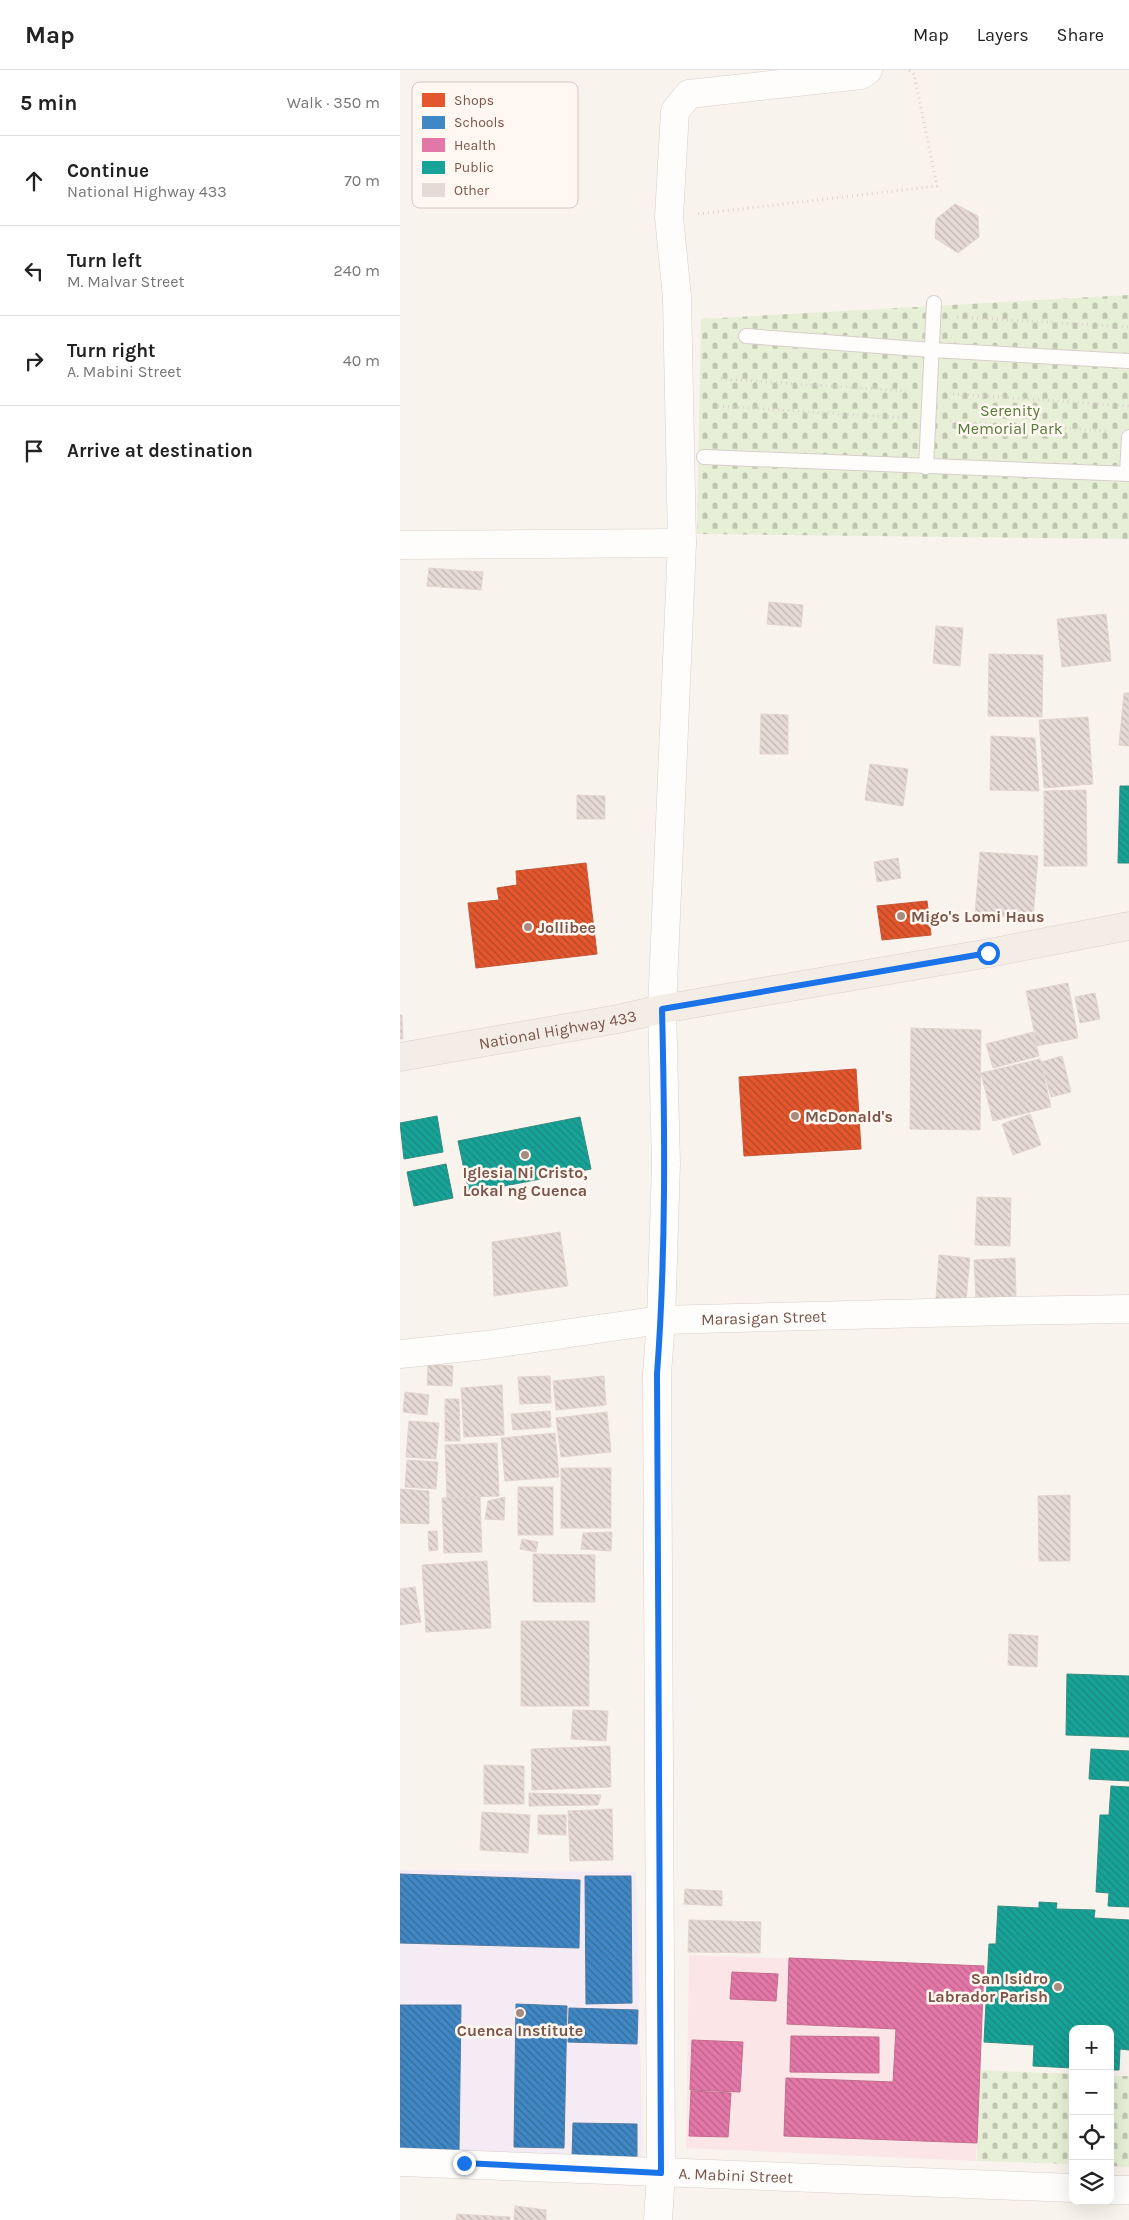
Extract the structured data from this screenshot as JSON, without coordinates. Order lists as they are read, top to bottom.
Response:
{
  "streets": {
    "main road": ["National Highway 433"],
    "street": ["Marasigan Street", "A. Mabini Street"]
  },
  "parks": ["Serenity Memorial Park"],
  "places": [
    "Migo's Lomi Haus",
    "Jollibee",
    "McDonald's",
    "Iglesia Ni Cristo, Lokal ng Cuenca",
    "San Isidro Labrador Parish",
    "Cuenca Institute"
  ],
  "legend": [
    "Shops",
    "Schools",
    "Health",
    "Public",
    "Other"
  ],
  "page": {
    "header": "Map",
    "nav": ["Map", "Layers", "Share"],
    "heading": ["5 min", "Walk · 350 m"],
    "list": [
      ["Continue", "National Highway 433", "70 m"],
      ["Turn left", "M. Malvar Street", "240 m"],
      ["Turn right", "A. Mabini Street", "40 m"],
      "Arrive at destination"
    ],
    "map_buttons": ["+", "−"]
  }
}
